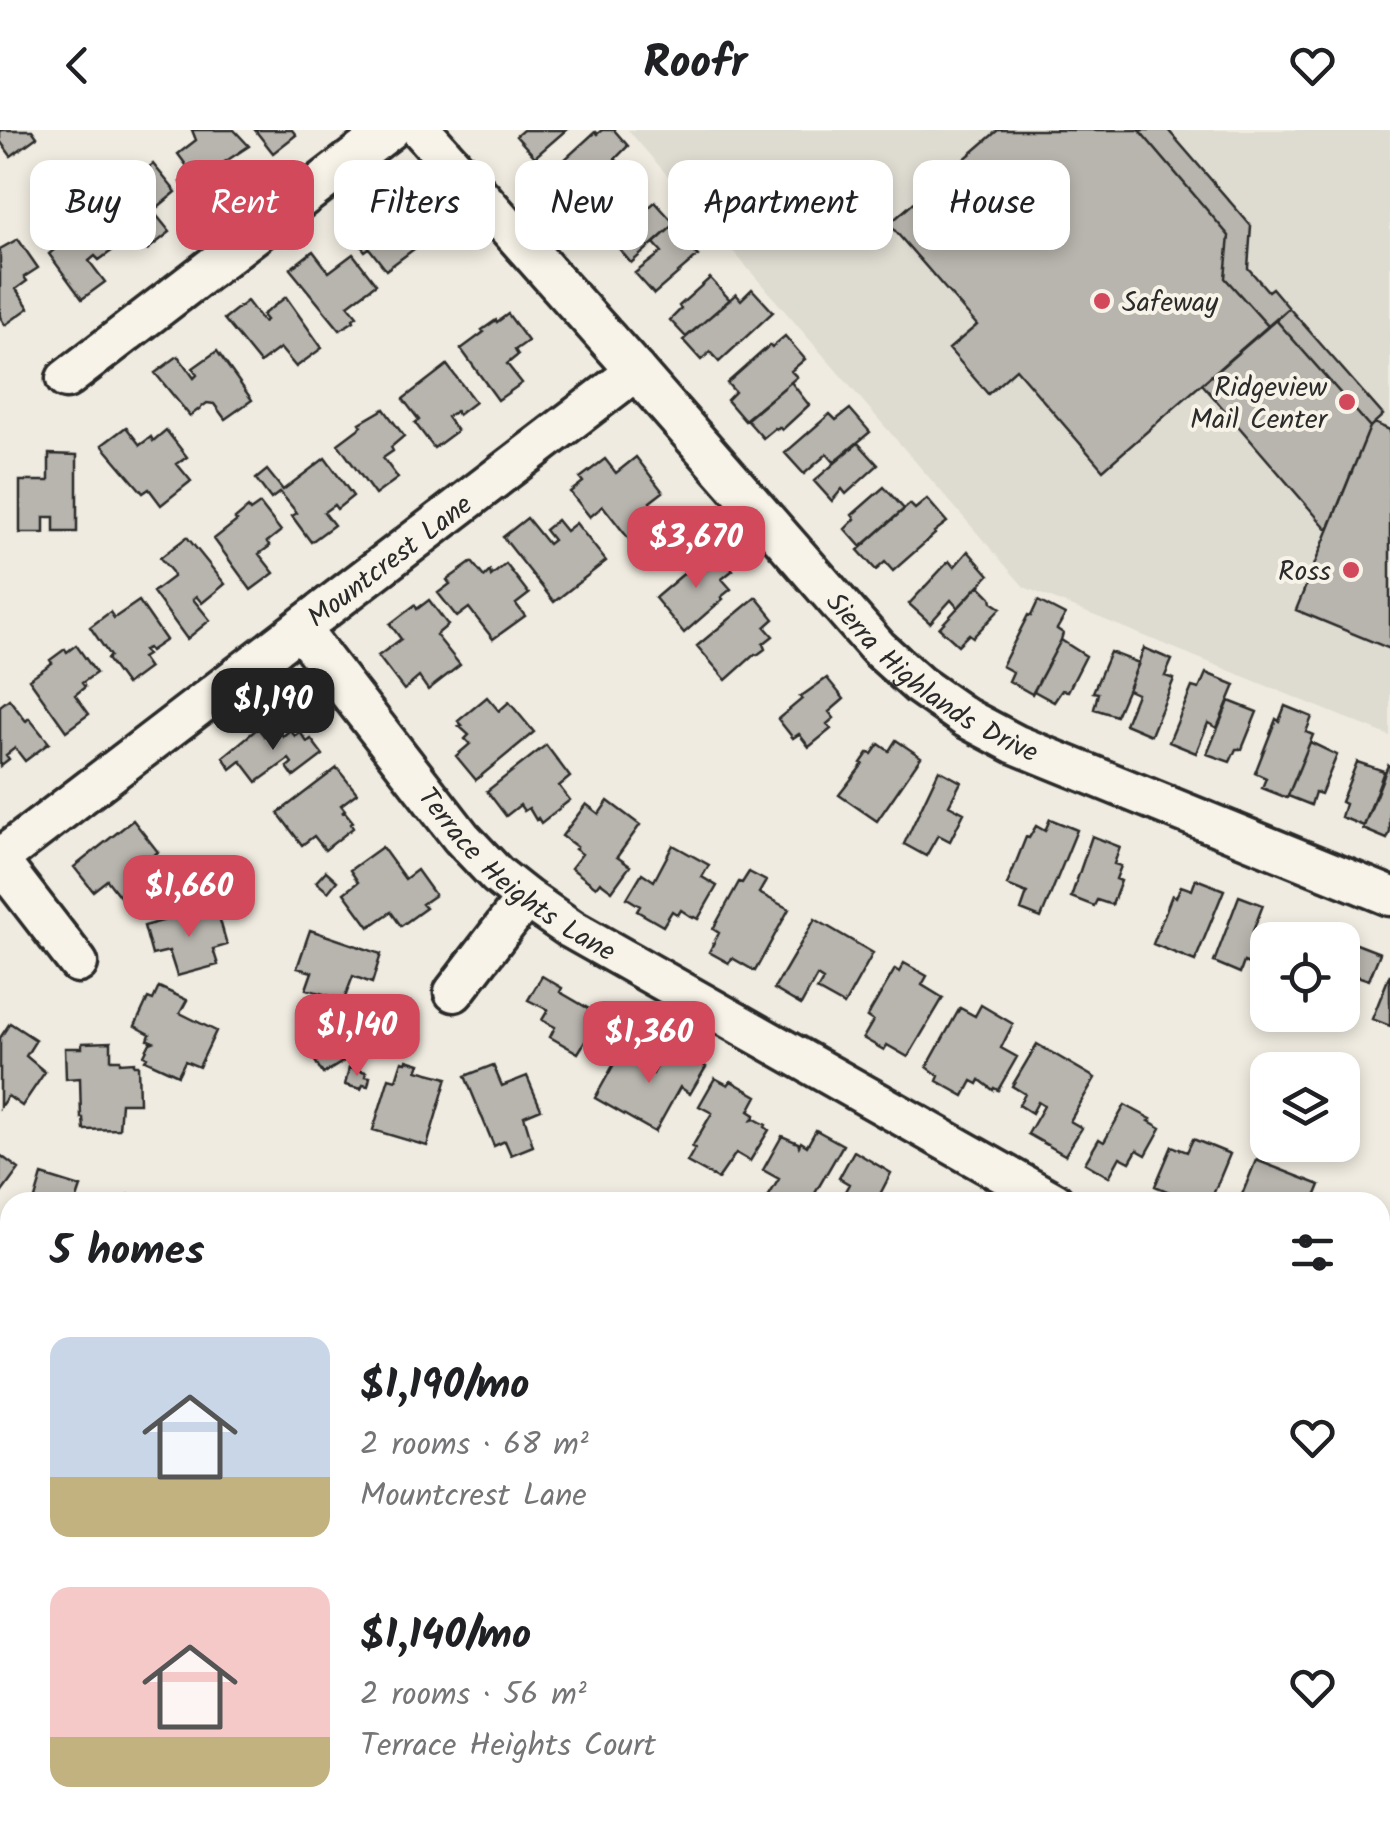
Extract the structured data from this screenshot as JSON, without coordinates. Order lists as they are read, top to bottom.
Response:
{
  "streets": {
    "street": ["Mountcrest Lane", "Sierra Highlands Drive", "Terrace Heights Lane"]
  },
  "crossings": [
    ["Mountcrest Lane", "Sierra Highlands Drive"],
    ["Mountcrest Lane", "Terrace Heights Lane"]
  ],
  "places": ["Safeway", "Ridgeview Mail Center", "Ross"],
  "page": {
    "header": "Roofr",
    "chip": [
      "Buy",
      "Rent",
      "Filters",
      "New",
      "Apartment",
      "House"
    ],
    "price": [
      "$3,670",
      "$1,190",
      "$1,660",
      "$1,140",
      "$1,360"
    ],
    "heading": "5 homes",
    "list": [
      {
        "name": "$1,190/mo",
        "note": "2 rooms · 68 m² · Mountcrest Lane"
      },
      {
        "name": "$1,140/mo",
        "note": "2 rooms · 56 m² · Terrace Heights Court"
      }
    ]
  }
}
